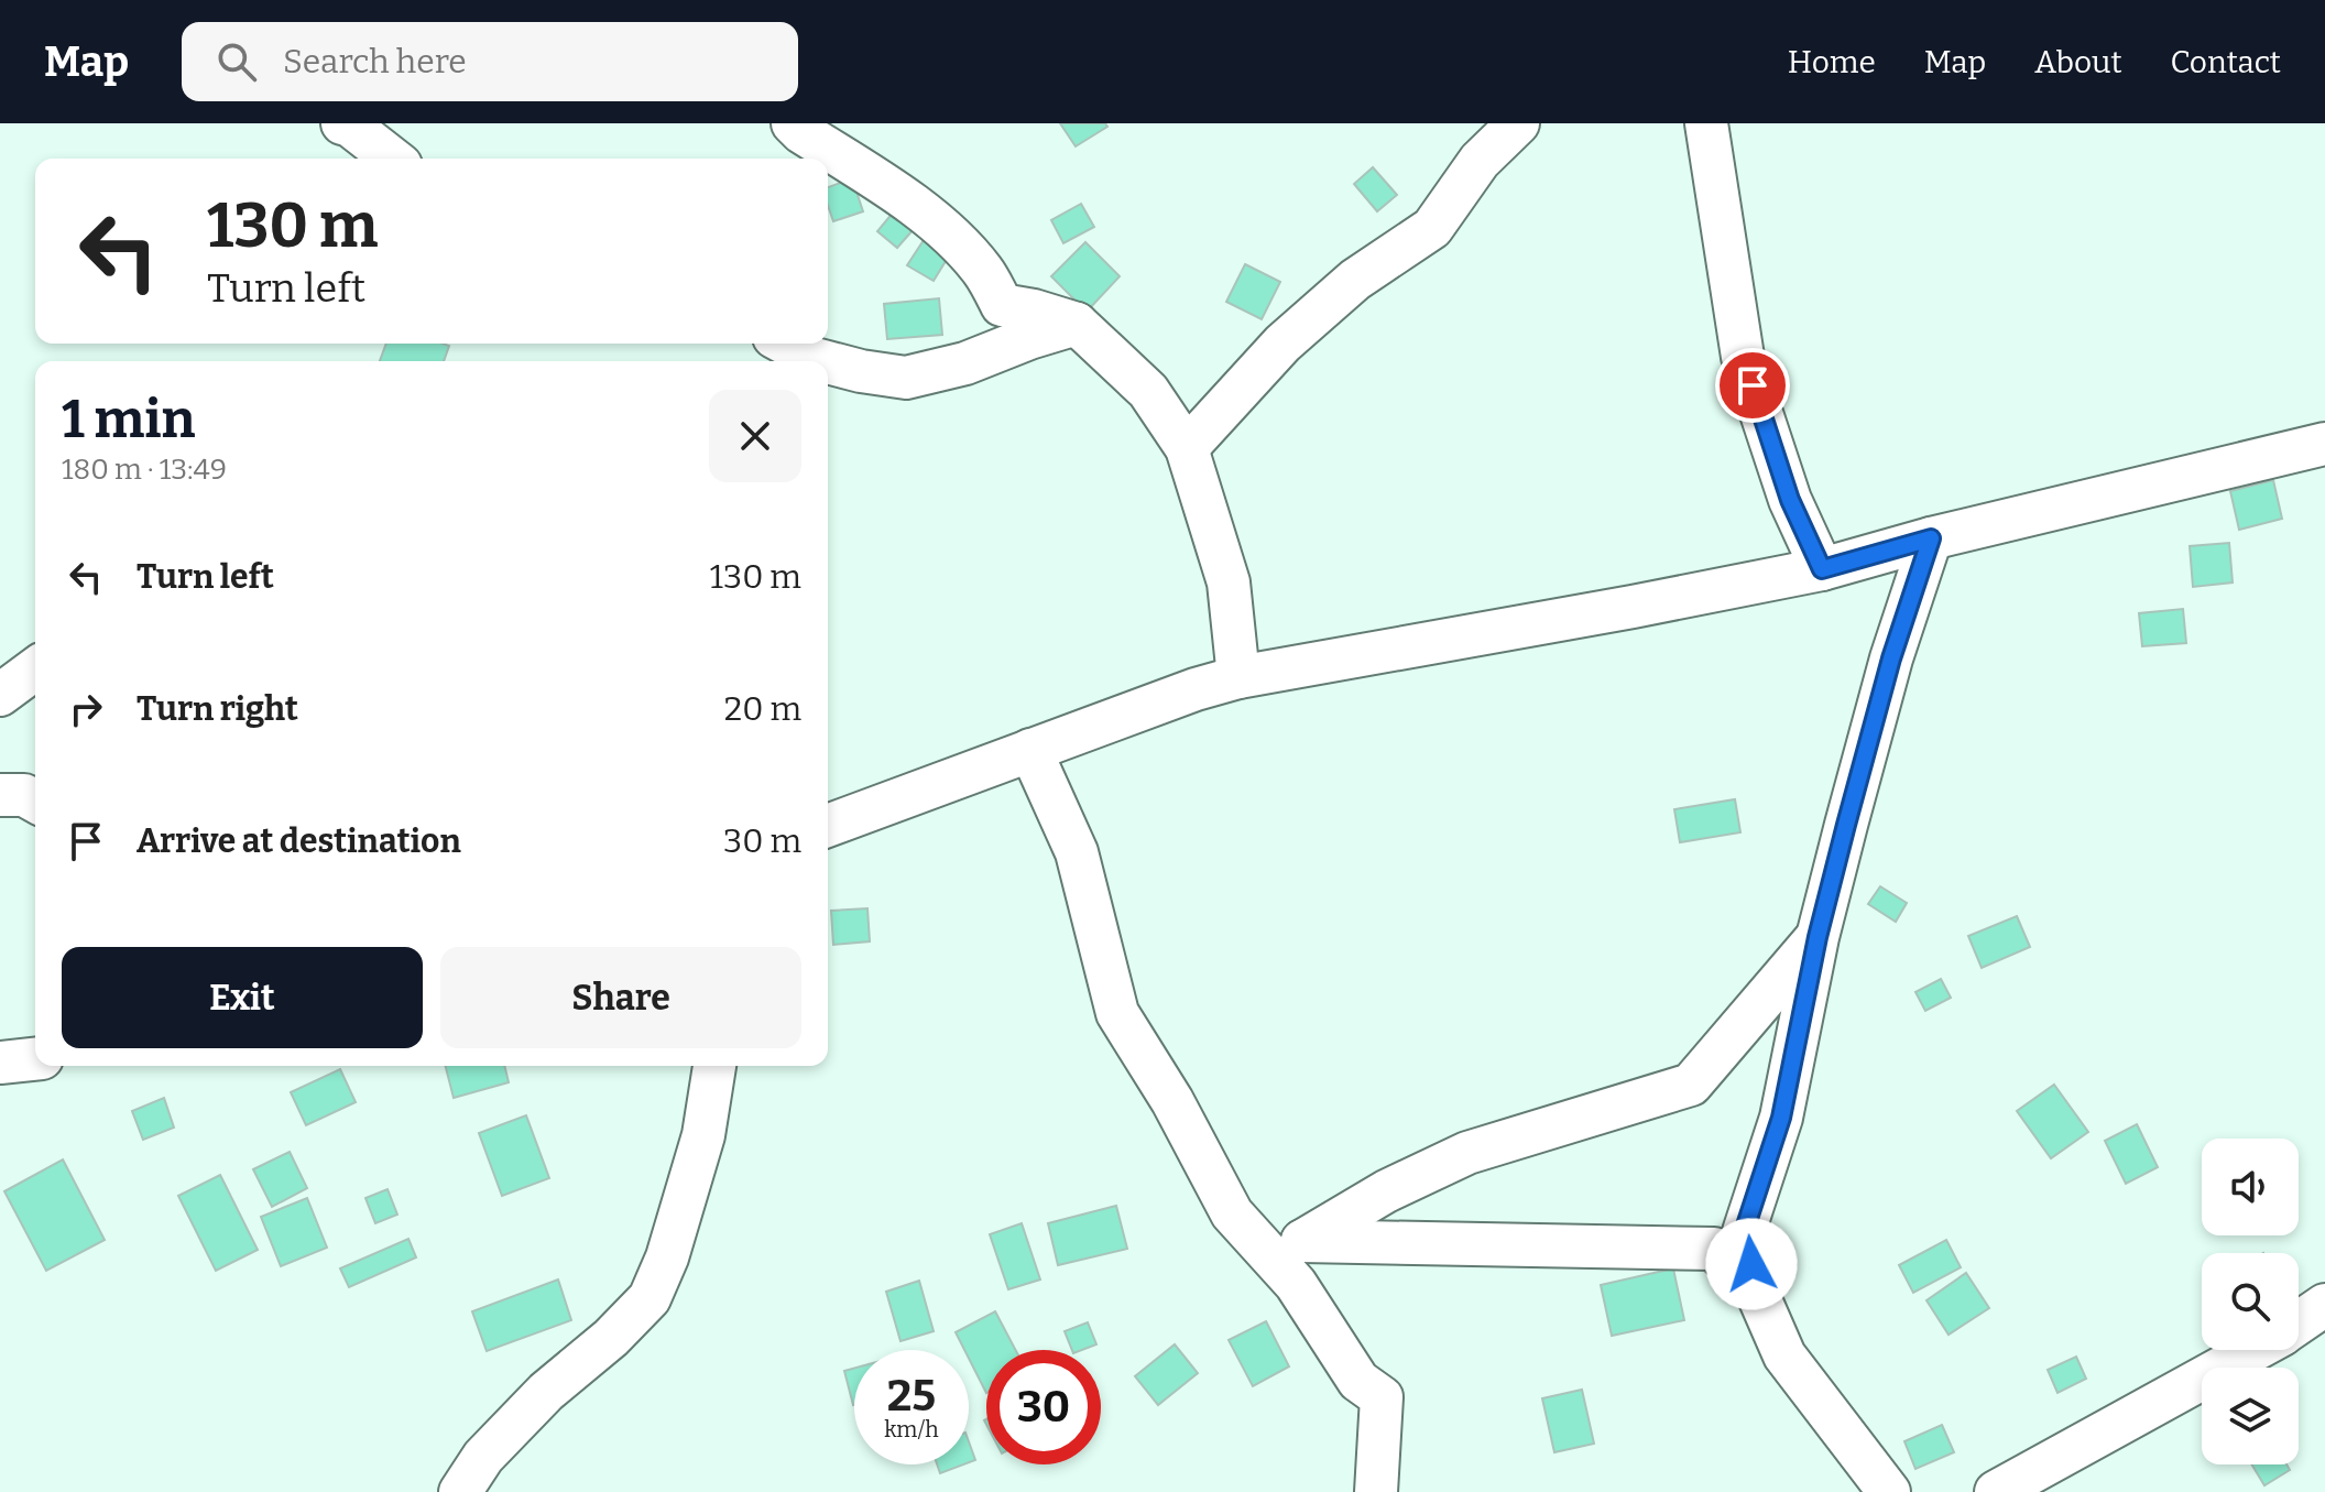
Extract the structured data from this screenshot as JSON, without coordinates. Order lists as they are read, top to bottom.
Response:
{
  "page": {
    "header": "Map",
    "search": "Search here",
    "nav": [
      "Home",
      "Map",
      "About",
      "Contact"
    ],
    "turn": ["130 m", "Turn left"],
    "heading": ["1 min", "180 m · 13:49"],
    "list": [
      {
        "name": "Turn left",
        "value": "130 m"
      },
      {
        "name": "Turn right",
        "value": "20 m"
      },
      {
        "name": "Arrive at destination",
        "value": "30 m"
      }
    ],
    "buttons": ["Exit", "Share"],
    "speed": "25 km/h",
    "limit": "30"
  }
}
